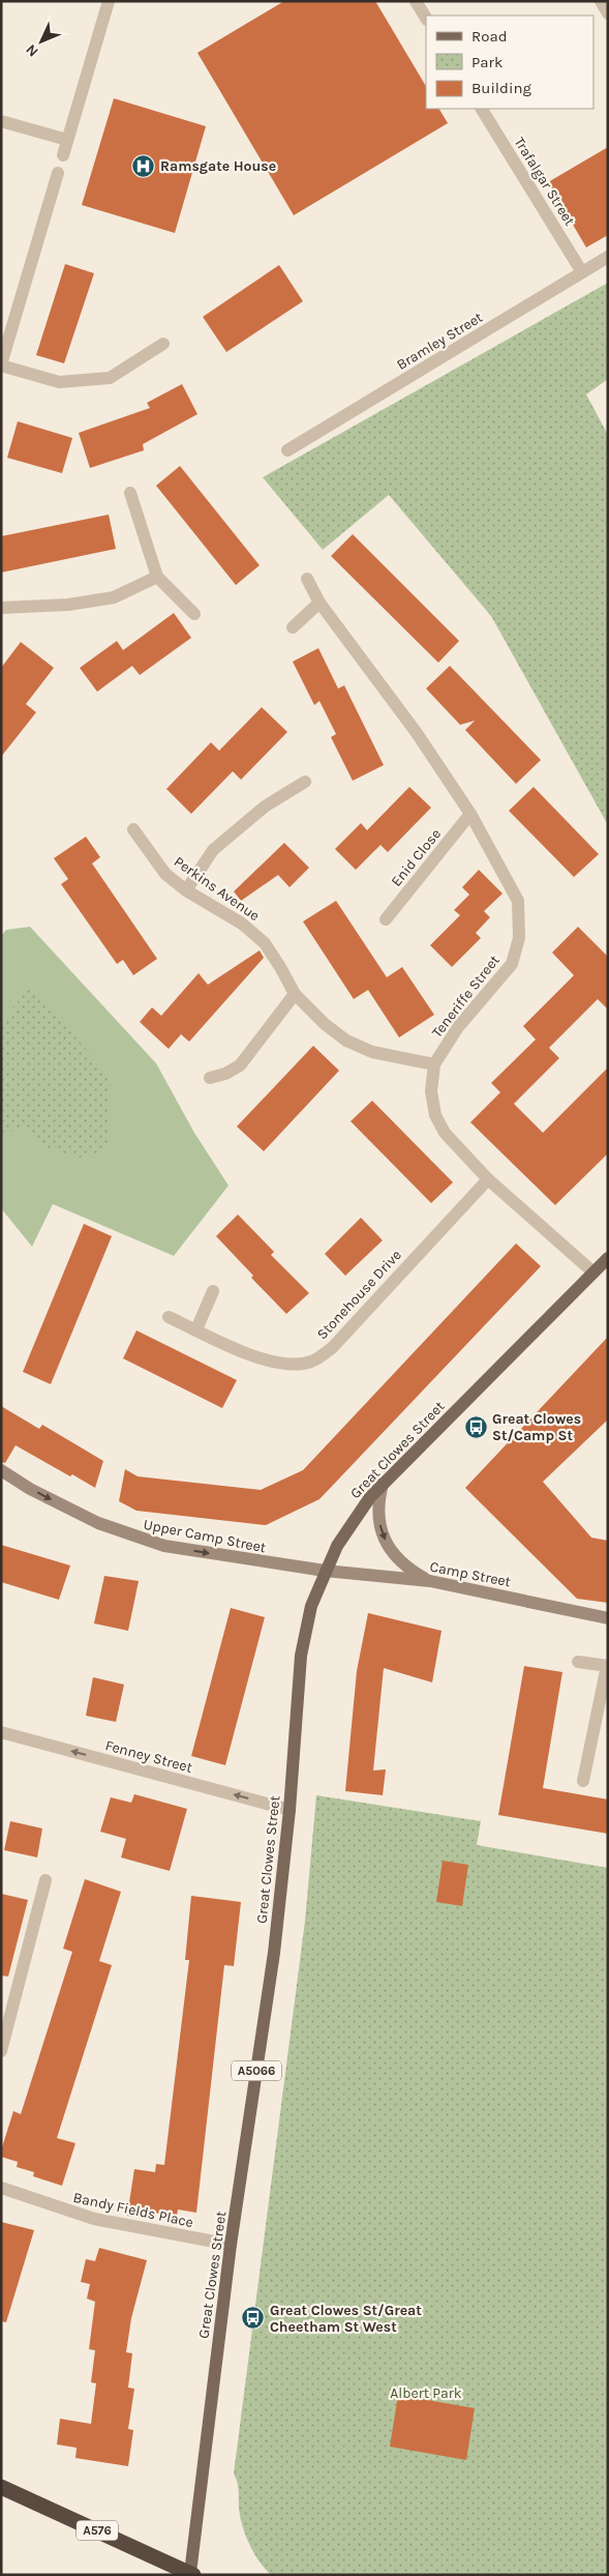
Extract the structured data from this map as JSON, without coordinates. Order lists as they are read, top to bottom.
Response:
{
  "streets": {
    "highway": ["A576"],
    "main road": [
      "Great Clowes Street",
      "Upper Camp Street",
      "Camp Street",
      "A5066"
    ],
    "street": [
      "Trafalgar Street",
      "Bramley Street",
      "Enid Close",
      "Perkins Avenue",
      "Teneriffe Street",
      "Stonehouse Drive",
      "Fenney Street",
      "Bandy Fields Place"
    ]
  },
  "crossings": [
    ["Trafalgar Street", "Bramley Street"],
    ["Enid Close", "Teneriffe Street"],
    ["Perkins Avenue", "Teneriffe Street"],
    ["Teneriffe Street", "Stonehouse Drive"],
    ["Teneriffe Street", "Great Clowes Street"],
    ["Great Clowes Street", "Upper Camp Street"],
    ["Great Clowes Street", "Camp Street"],
    ["Great Clowes Street", "Fenney Street"],
    ["Great Clowes Street", "Bandy Fields Place"],
    ["Great Clowes Street", "A576"],
    ["Upper Camp Street", "Camp Street"]
  ],
  "one_way": ["Upper Camp Street", "Fenney Street"],
  "parks": ["Albert Park"],
  "places": {
    "hospital": ["Ramsgate House"],
    "bus stop": ["Great Clowes St/Camp St", "Great Clowes St/Great Cheetham St West"]
  },
  "legend": ["Road", "Park", "Building"],
  "north": "bottom left"
}
